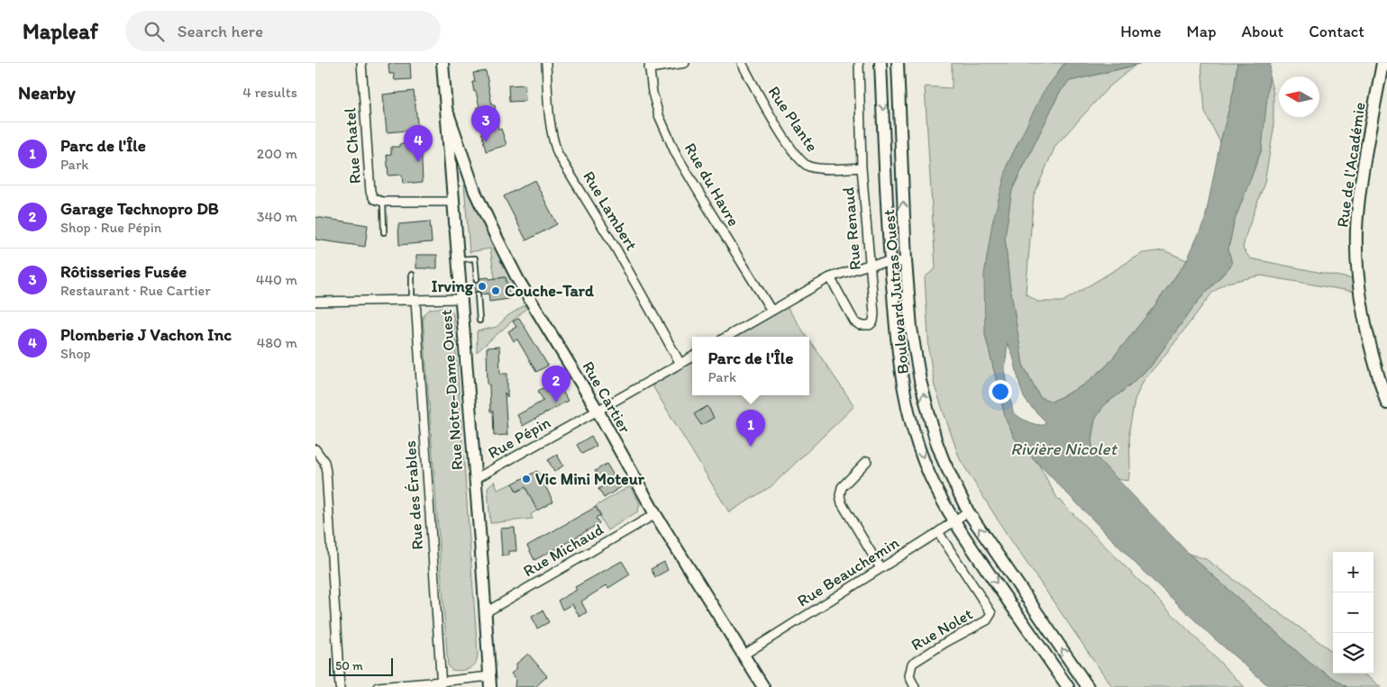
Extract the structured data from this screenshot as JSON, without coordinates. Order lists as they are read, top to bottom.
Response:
{
  "streets": {
    "street": [
      "Rue Plante",
      "Rue Chatel",
      "Rue de l'Académie",
      "Rue du Havre",
      "Rue Lambert",
      "Rue Renaud",
      "Boulevard Jutras Ouest",
      "Rue Notre-Dame Ouest",
      "Rue Cartier",
      "Rue Pépin",
      "Rue des Érables",
      "Rue Michaud",
      "Rue Beauchemin",
      "Rue Nolet"
    ]
  },
  "crossings": [
    ["Rue Plante", "Rue Renaud"],
    ["Rue Lambert", "Rue Pépin"],
    ["Boulevard Jutras Ouest", "Rue Beauchemin"],
    ["Rue Notre-Dame Ouest", "Rue Cartier"],
    ["Rue Notre-Dame Ouest", "Rue Pépin"],
    ["Rue Notre-Dame Ouest", "Rue Michaud"],
    ["Rue Cartier", "Rue Pépin"],
    ["Rue Cartier", "Rue Michaud"],
    ["Rue Cartier", "Rue Beauchemin"],
    ["Rue Beauchemin", "Rue Nolet"]
  ],
  "water": ["Rivière Nicolet"],
  "places": ["Irving", "Couche-Tard", "Vic Mini Moteur"],
  "scale_bar": "50 m",
  "north": "left",
  "page": {
    "header": "Mapleaf",
    "search": "Search here",
    "nav": [
      "Home",
      "Map",
      "About",
      "Contact"
    ],
    "heading": ["Nearby", "4 results"],
    "pins": [
      "3",
      "4",
      "2",
      "1"
    ],
    "list": [
      {
        "mark": "1",
        "name": "Parc de l'Île",
        "note": "Park",
        "value": "200 m"
      },
      {
        "mark": "2",
        "name": "Garage Technopro DB",
        "note": "Shop · Rue Pépin",
        "value": "340 m"
      },
      {
        "mark": "3",
        "name": "Rôtisseries Fusée",
        "note": "Restaurant · Rue Cartier",
        "value": "440 m"
      },
      {
        "mark": "4",
        "name": "Plomberie J Vachon Inc",
        "note": "Shop",
        "value": "480 m"
      }
    ],
    "popup": ["Parc de l'Île", "Park"],
    "map_buttons": ["+", "−"],
    "scale": "50 m"
  }
}
